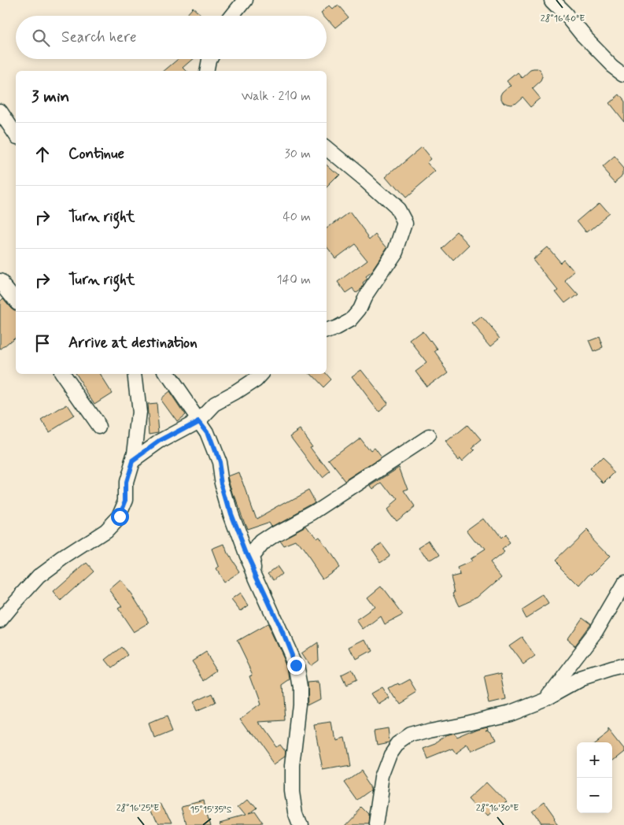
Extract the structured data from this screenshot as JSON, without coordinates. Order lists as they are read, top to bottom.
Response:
{
  "page": {
    "search": "Search here",
    "heading": ["3 min", "Walk · 210 m"],
    "list": [
      ["Continue", "30 m"],
      ["Turn right", "40 m"],
      ["Turn right", "140 m"],
      "Arrive at destination"
    ],
    "map_buttons": ["+", "−"]
  },
  "coordinates": [
    "28°16'40\"E",
    "28°16'25\"E",
    "28°16'30\"E",
    "15°15'35\"S"
  ]
}
